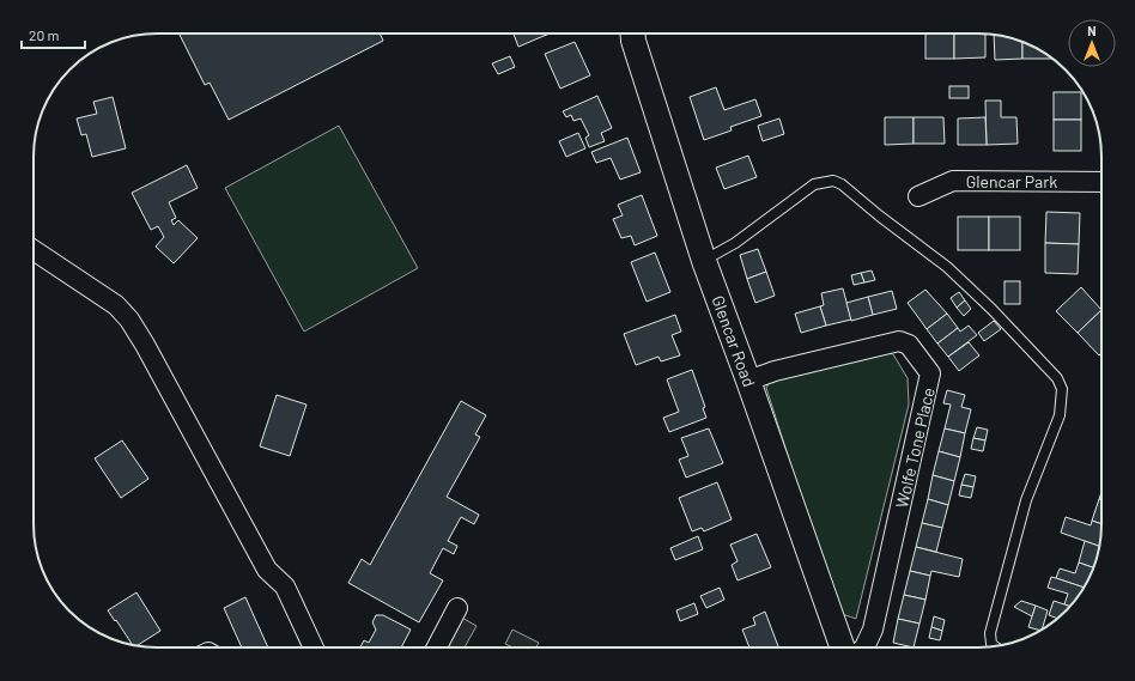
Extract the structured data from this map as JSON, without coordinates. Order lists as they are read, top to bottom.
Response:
{
  "streets": {
    "street": ["Glencar Park", "Glencar Road", "Wolfe Tone Place"]
  },
  "crossings": [
    ["Glencar Road", "Wolfe Tone Place"]
  ],
  "scale_bar": "20 m",
  "north": "top"
}
